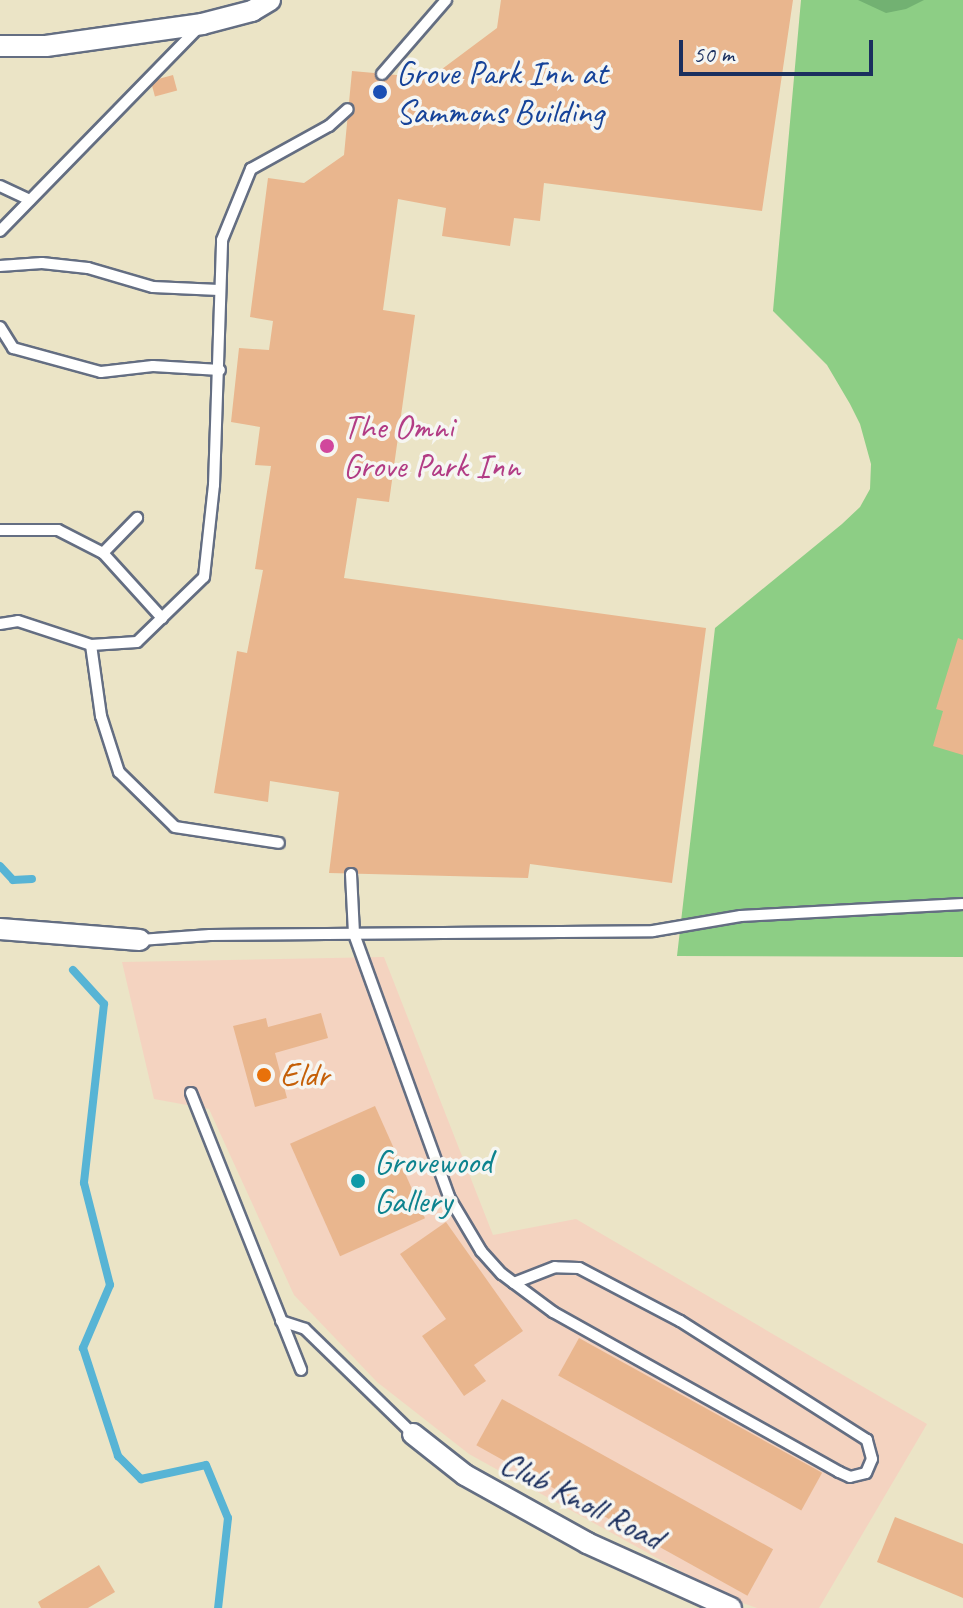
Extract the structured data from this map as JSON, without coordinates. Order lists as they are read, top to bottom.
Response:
{
  "streets": {
    "street": ["Club Knoll Road"]
  },
  "places": [
    "Grove Park Inn at Sammons Building",
    "The Omni Grove Park Inn",
    "Eldr",
    "Grovewood Gallery"
  ],
  "scale_bar": "50 m"
}
